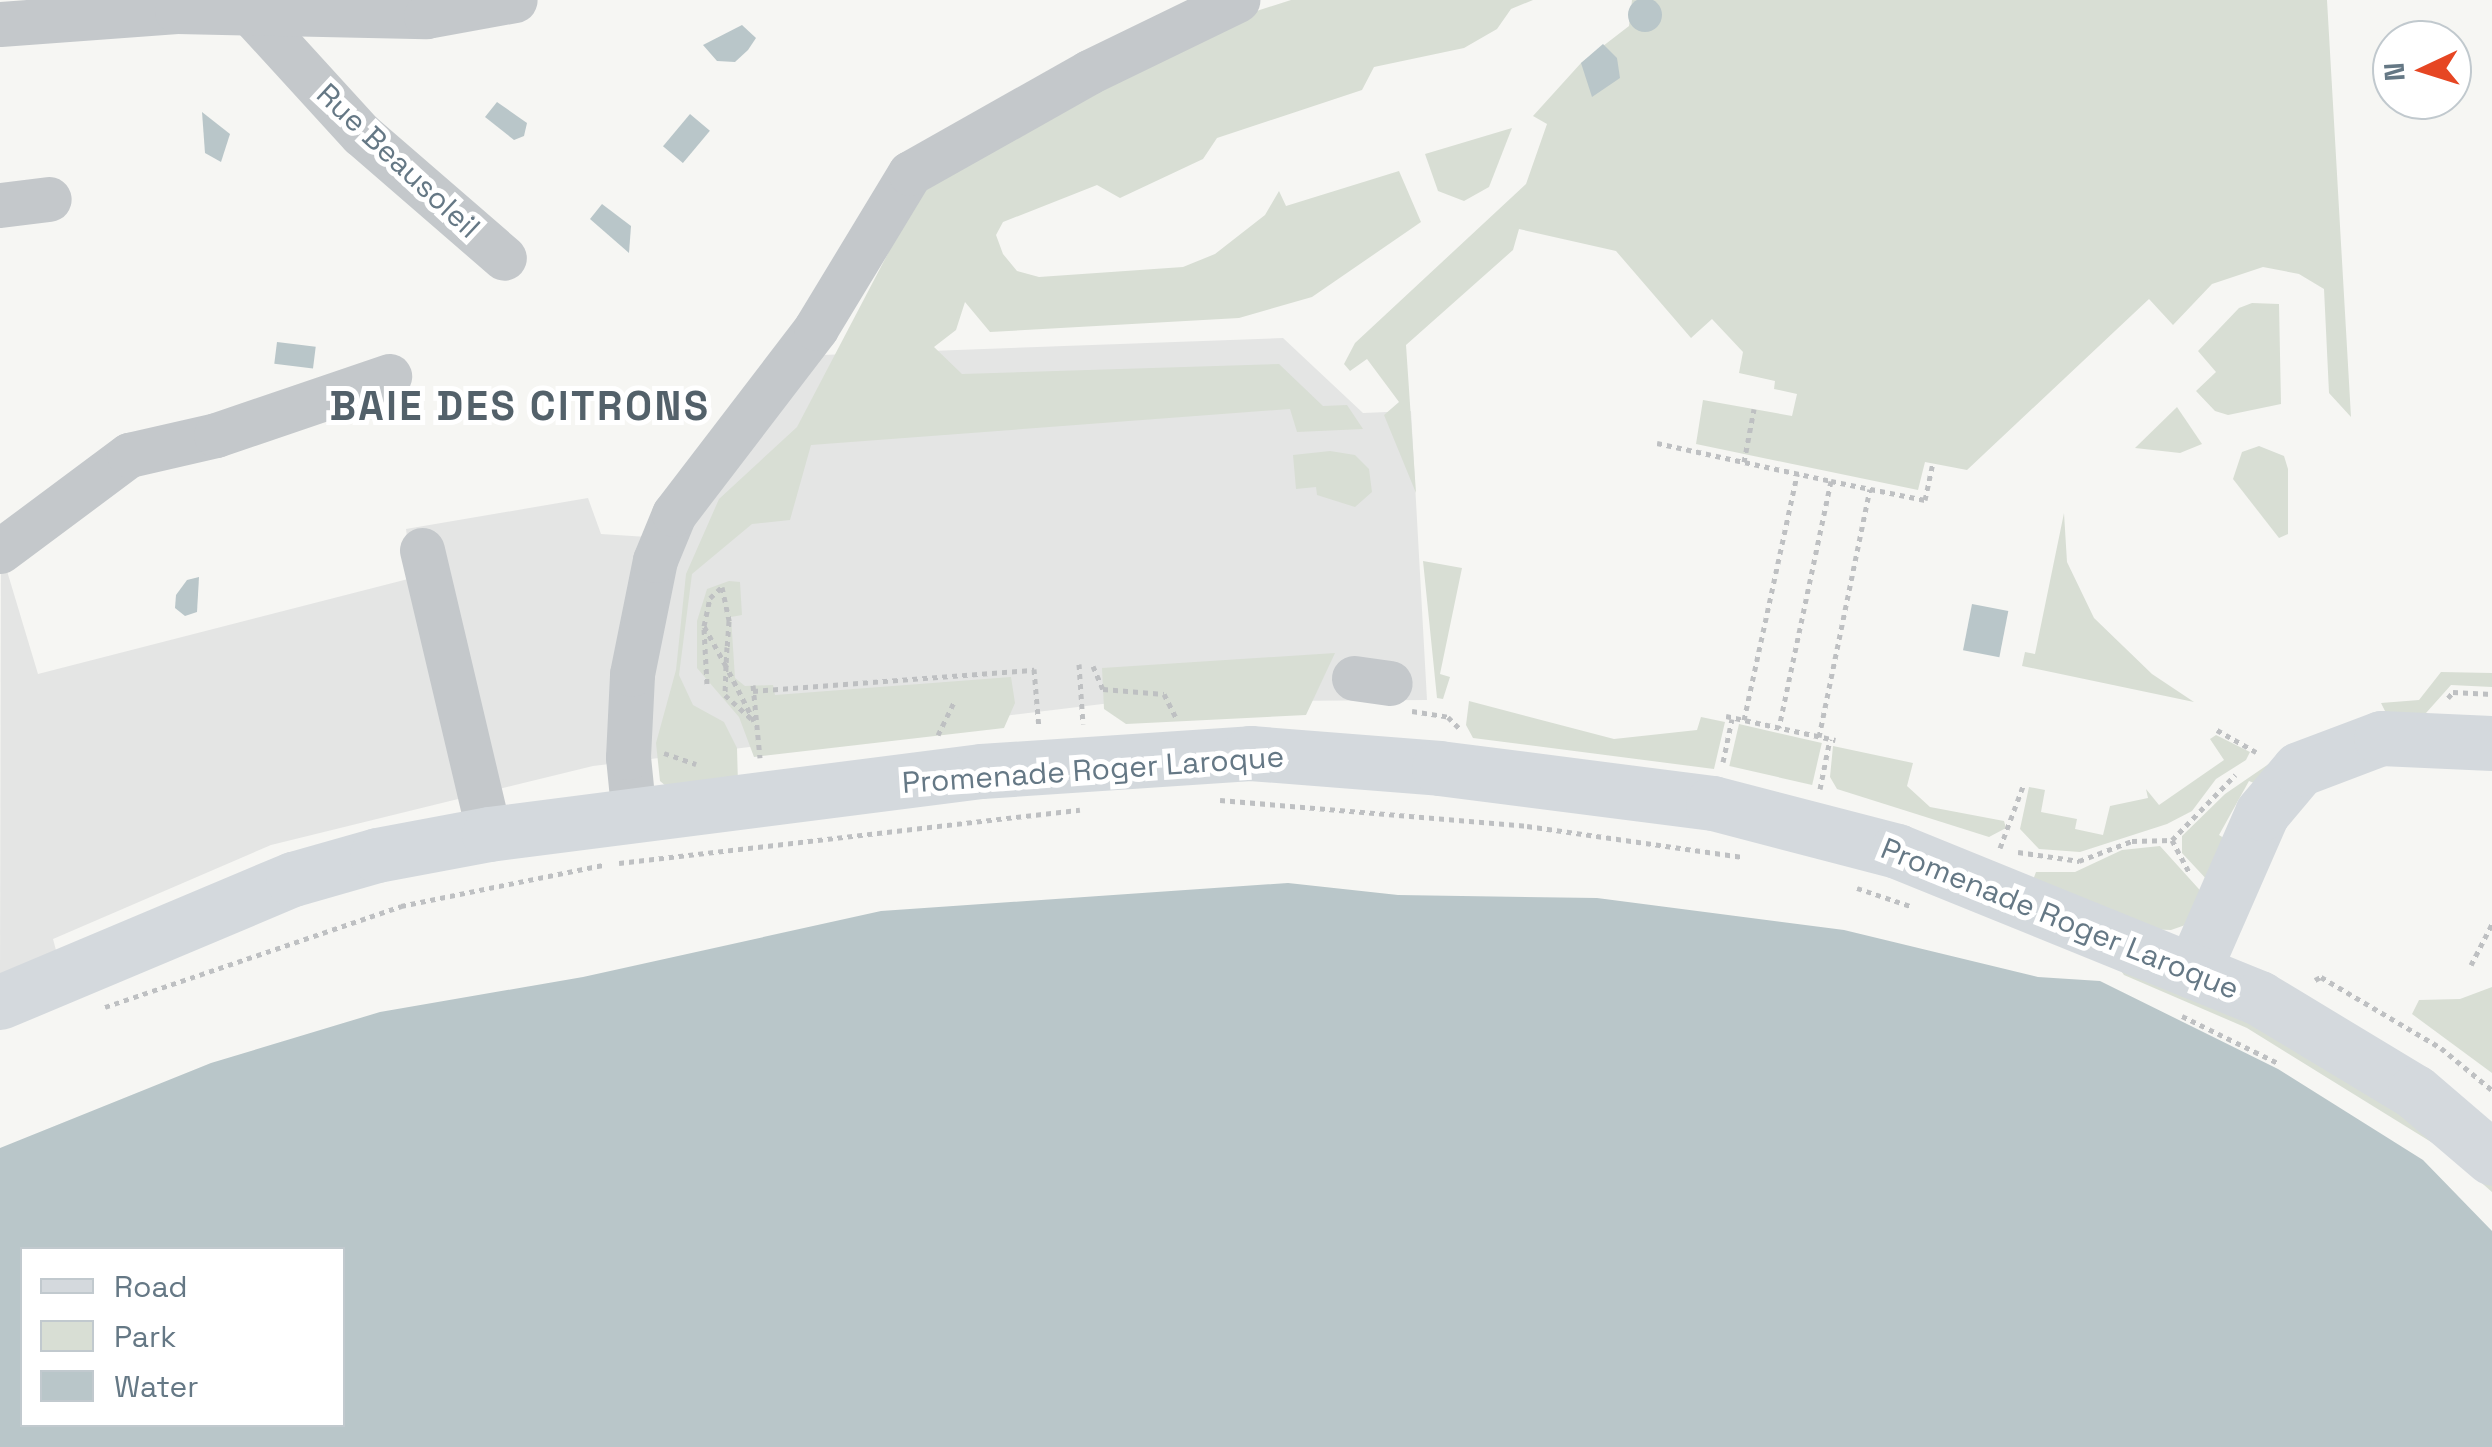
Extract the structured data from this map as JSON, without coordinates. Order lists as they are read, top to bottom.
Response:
{
  "streets": {
    "main road": ["Promenade Roger Laroque"],
    "street": ["Rue Beausoleil"]
  },
  "districts": ["BAIE DES CITRONS"],
  "legend": ["Road", "Park", "Water"],
  "north": "left"
}
